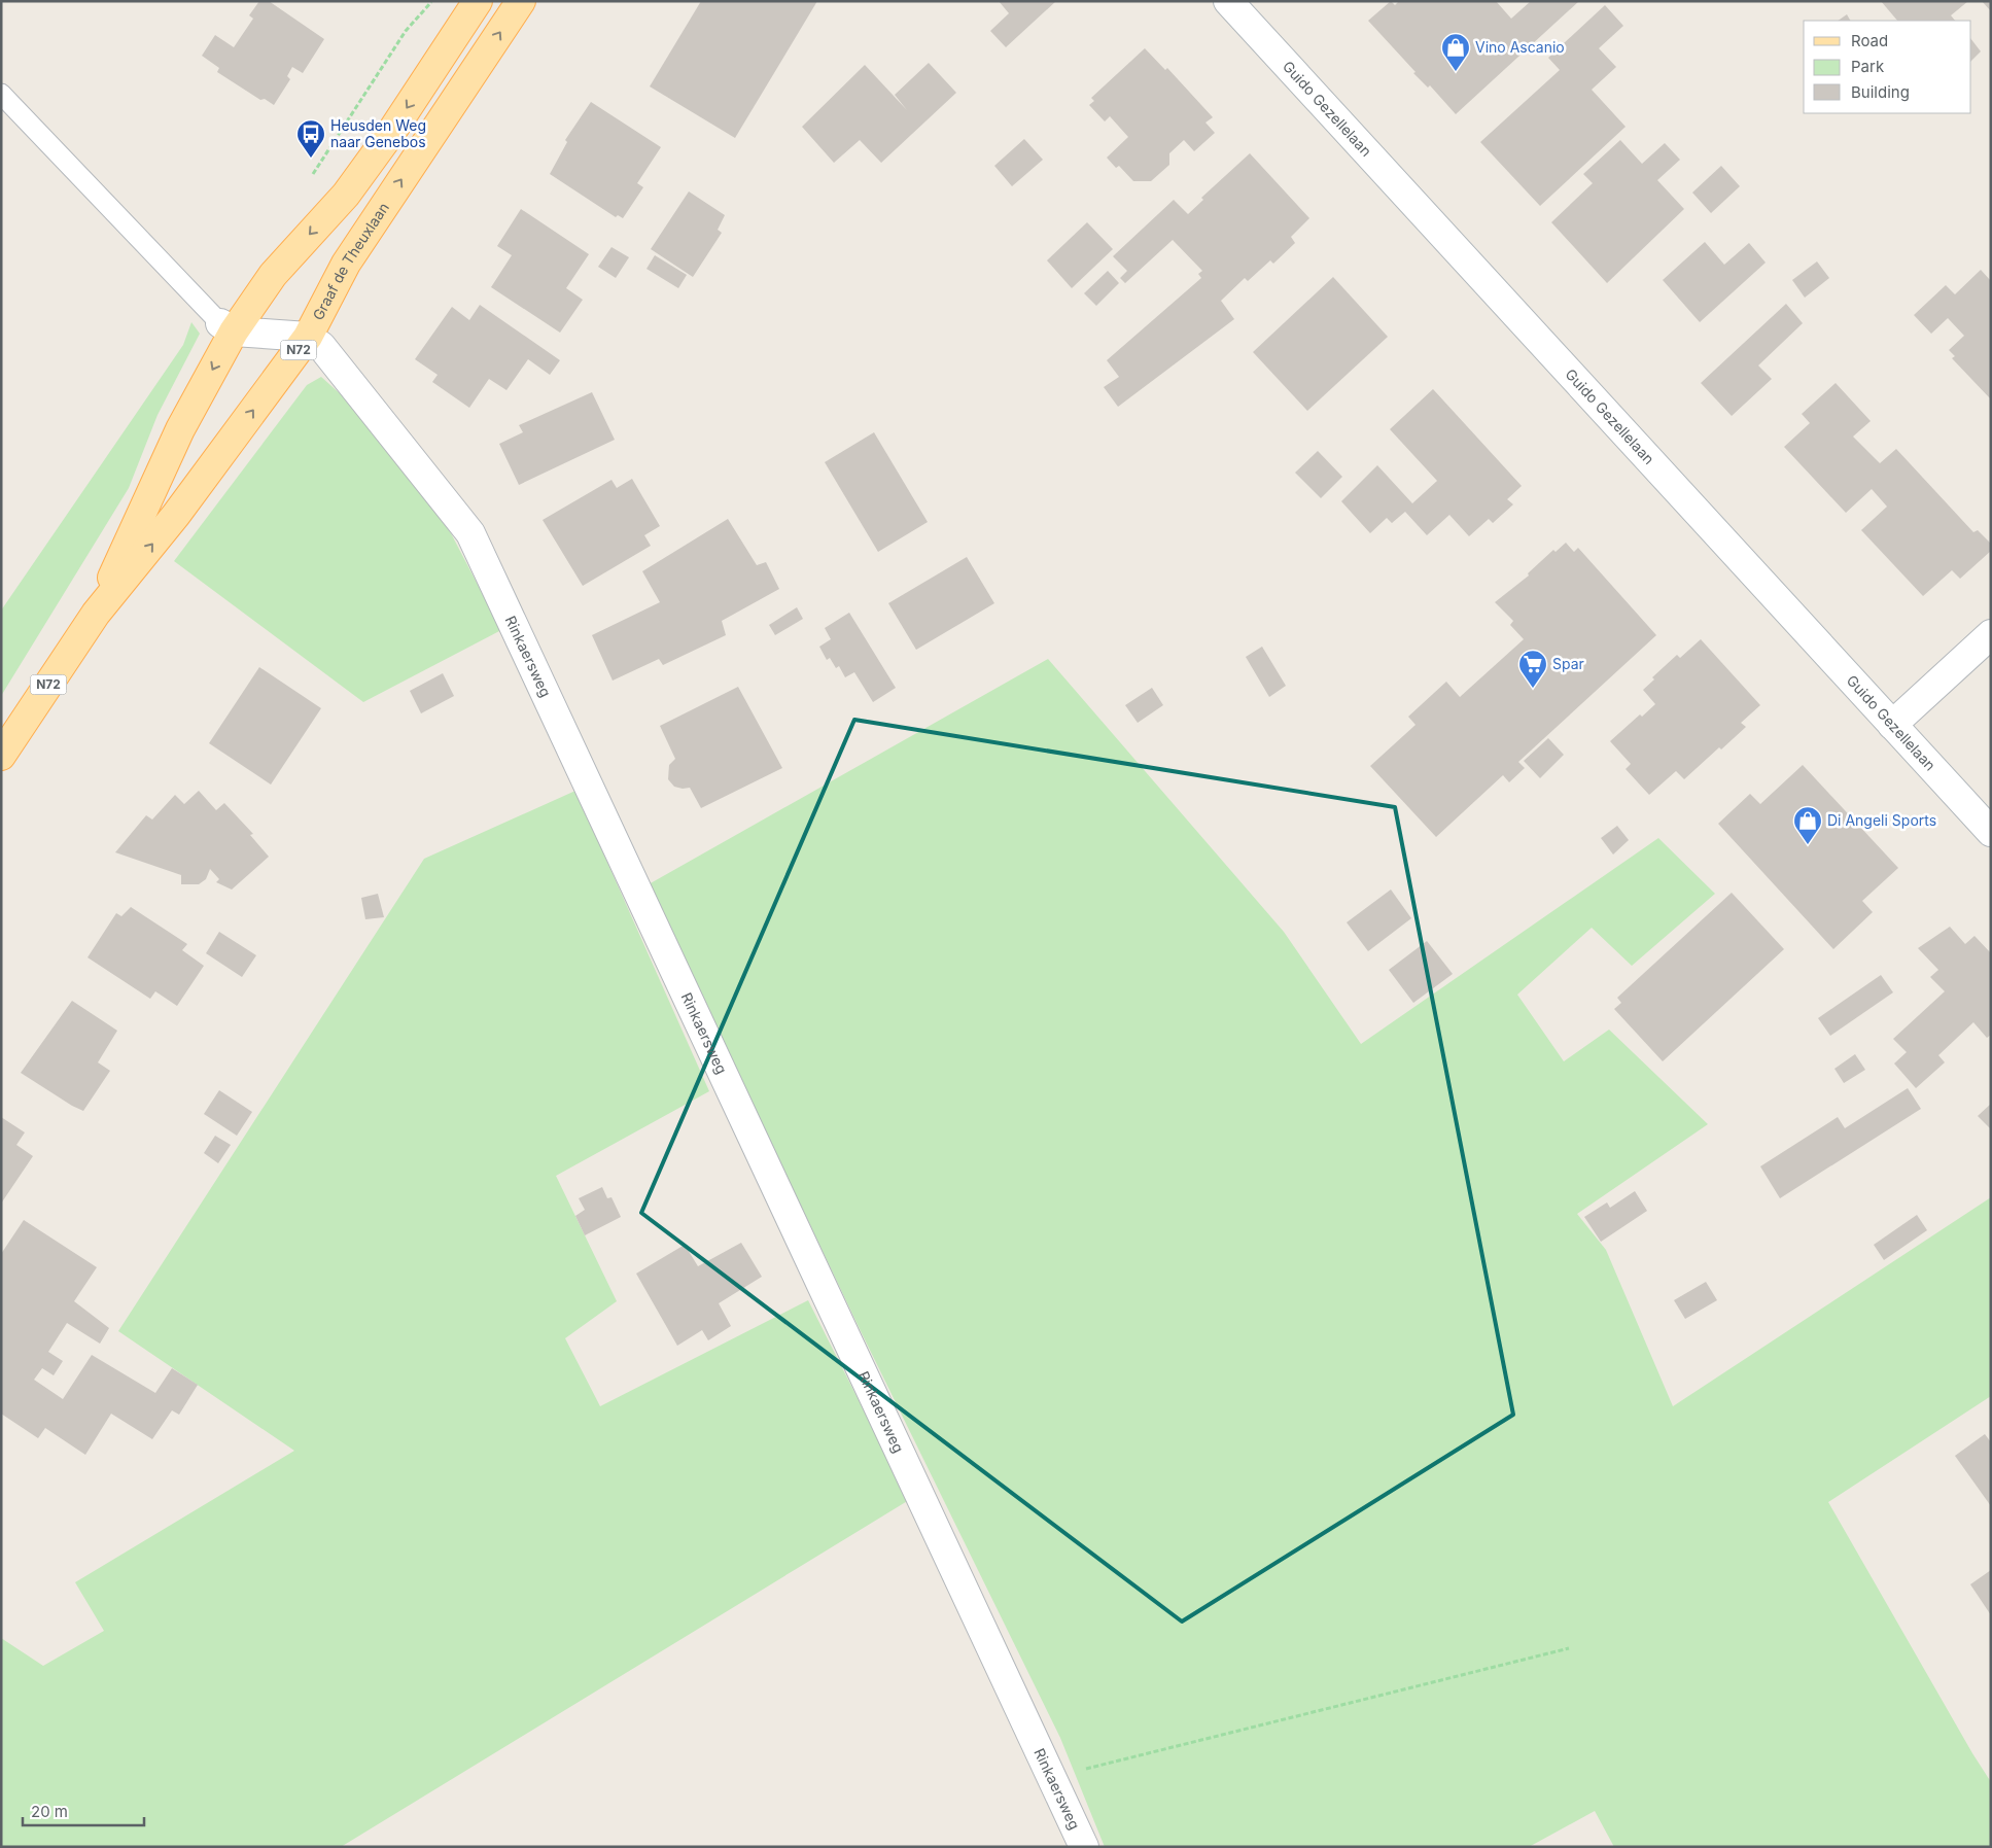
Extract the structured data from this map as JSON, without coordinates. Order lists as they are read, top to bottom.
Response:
{
  "streets": {
    "main road": ["Graaf de Theuxlaan", "N72"],
    "street": ["Guido Gezellelaan", "Rinkaersweg"]
  },
  "crossings": [
    ["Graaf de Theuxlaan", "Rinkaersweg"]
  ],
  "places": {
    "shop": ["Vino Ascanio", "Di Angeli Sports"],
    "bus stop": ["Heusden Weg naar Genebos"],
    "supermarket": ["Spar"]
  },
  "legend": ["Road", "Park", "Building"],
  "scale_bar": "20 m"
}
